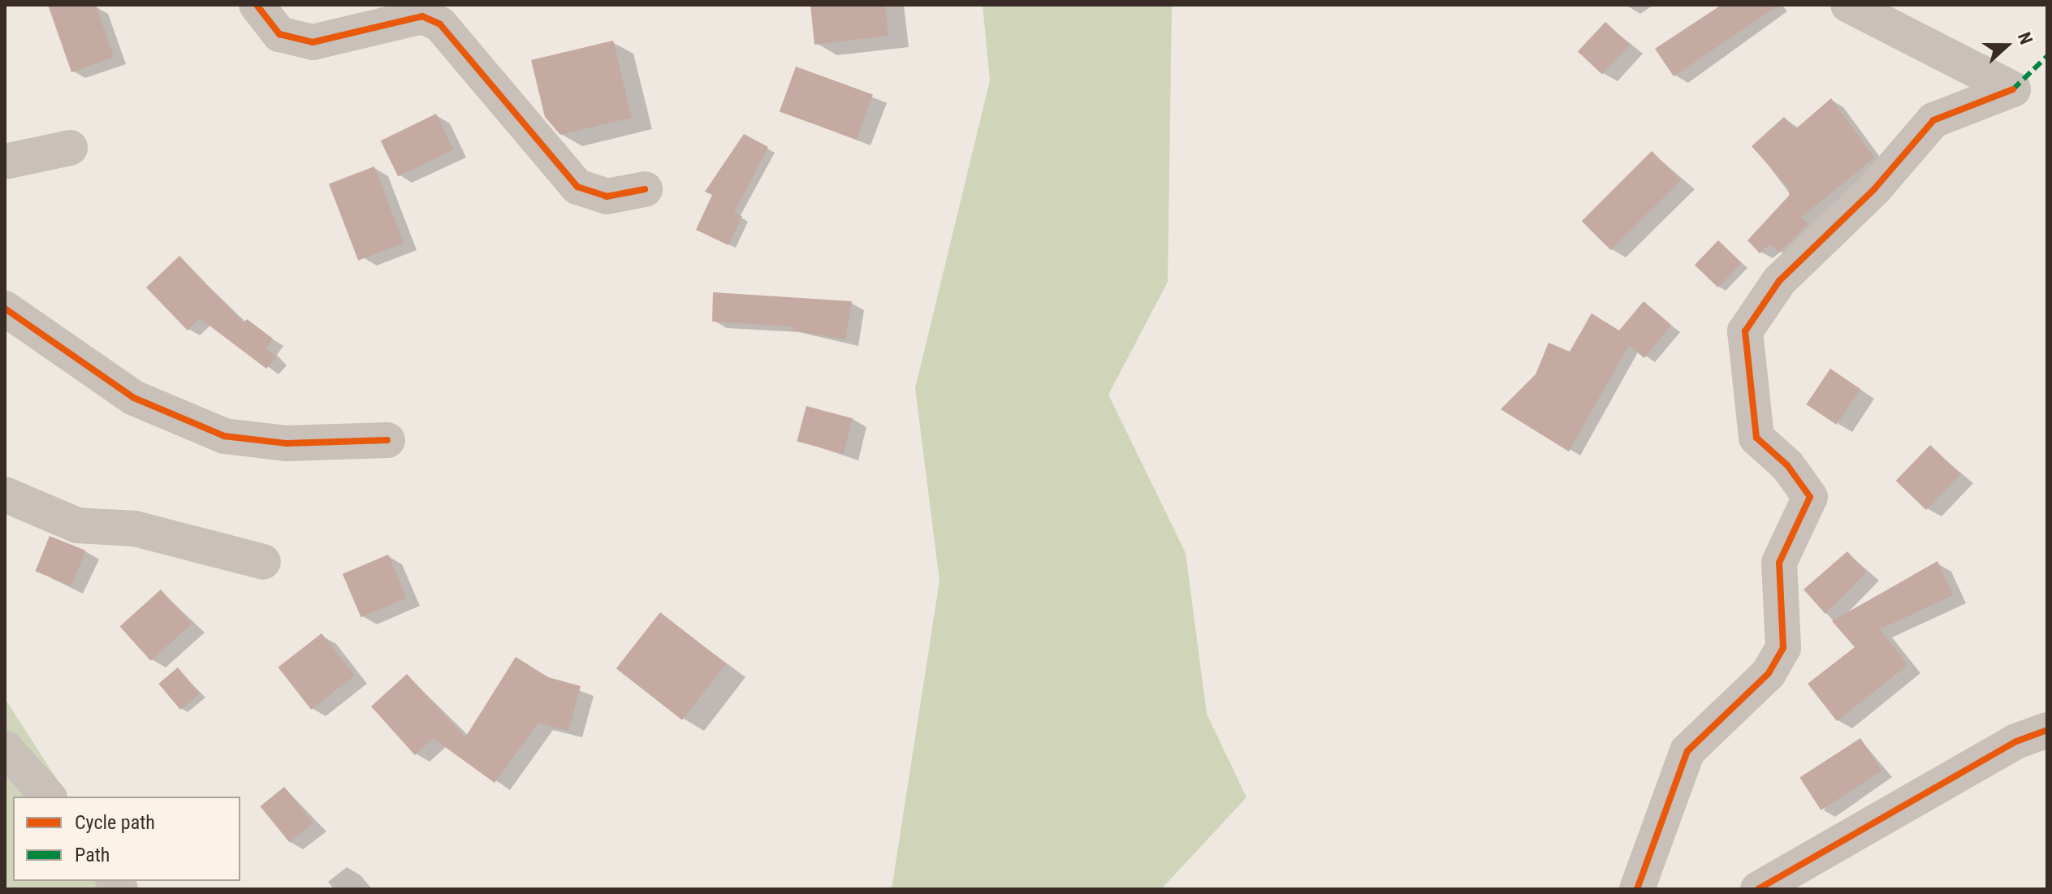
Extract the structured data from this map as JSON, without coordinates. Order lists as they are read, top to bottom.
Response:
{
  "legend": ["Cycle path", "Path"],
  "north": "right"
}
